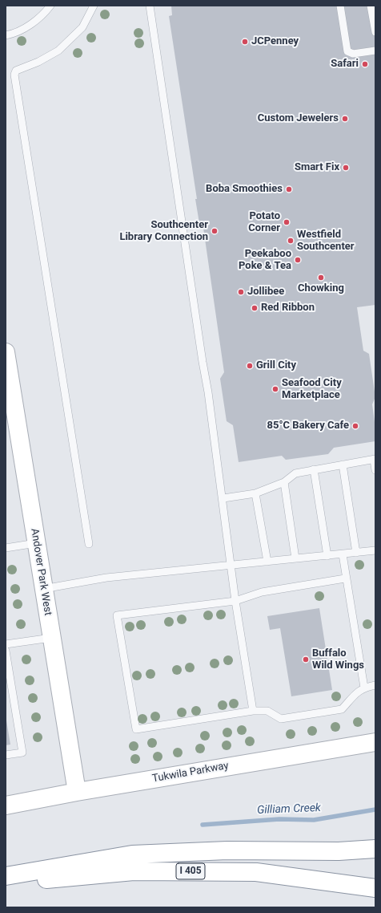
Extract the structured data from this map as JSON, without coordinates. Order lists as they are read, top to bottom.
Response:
{
  "streets": {
    "main road": ["Andover Park West", "Tukwila Parkway", "I 405"]
  },
  "crossings": [
    ["Andover Park West", "Tukwila Parkway"]
  ],
  "water": ["Gilliam Creek"],
  "places": [
    "JCPenney",
    "Safari",
    "Custom Jewelers",
    "Smart Fix",
    "Boba Smoothies",
    "Potato Corner",
    "Southcenter Library Connection",
    "Westfield Southcenter",
    "Peekaboo Poke & Tea",
    "Chowking",
    "Jollibee",
    "Red Ribbon",
    "Grill City",
    "Seafood City Marketplace",
    "85°C Bakery Cafe",
    "Buffalo Wild Wings"
  ]
}
